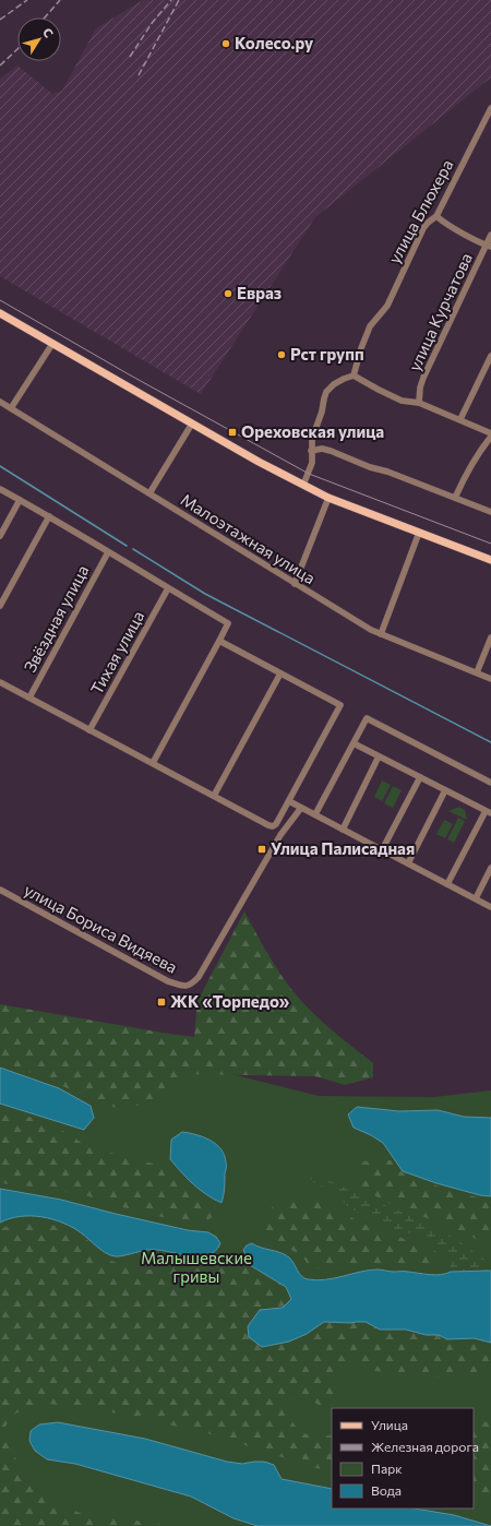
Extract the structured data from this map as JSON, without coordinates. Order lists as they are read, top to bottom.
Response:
{
  "streets": {
    "street": [
      "улица Блюхера",
      "улица Курчатова",
      "Малоэтажная улица",
      "Звёздная улица",
      "Тихая улица",
      "улица Бориса Видяева"
    ]
  },
  "parks": ["Малышевские гривы"],
  "places": {
    "other": ["Колесо.ру", "Евраз", "Рст групп"],
    "transit": ["Ореховская улица", "Улица Палисадная", "ЖК «Торпедо»"]
  },
  "legend": [
    "Улица",
    "Железная дорога",
    "Парк",
    "Вода"
  ],
  "north": "top right"
}
